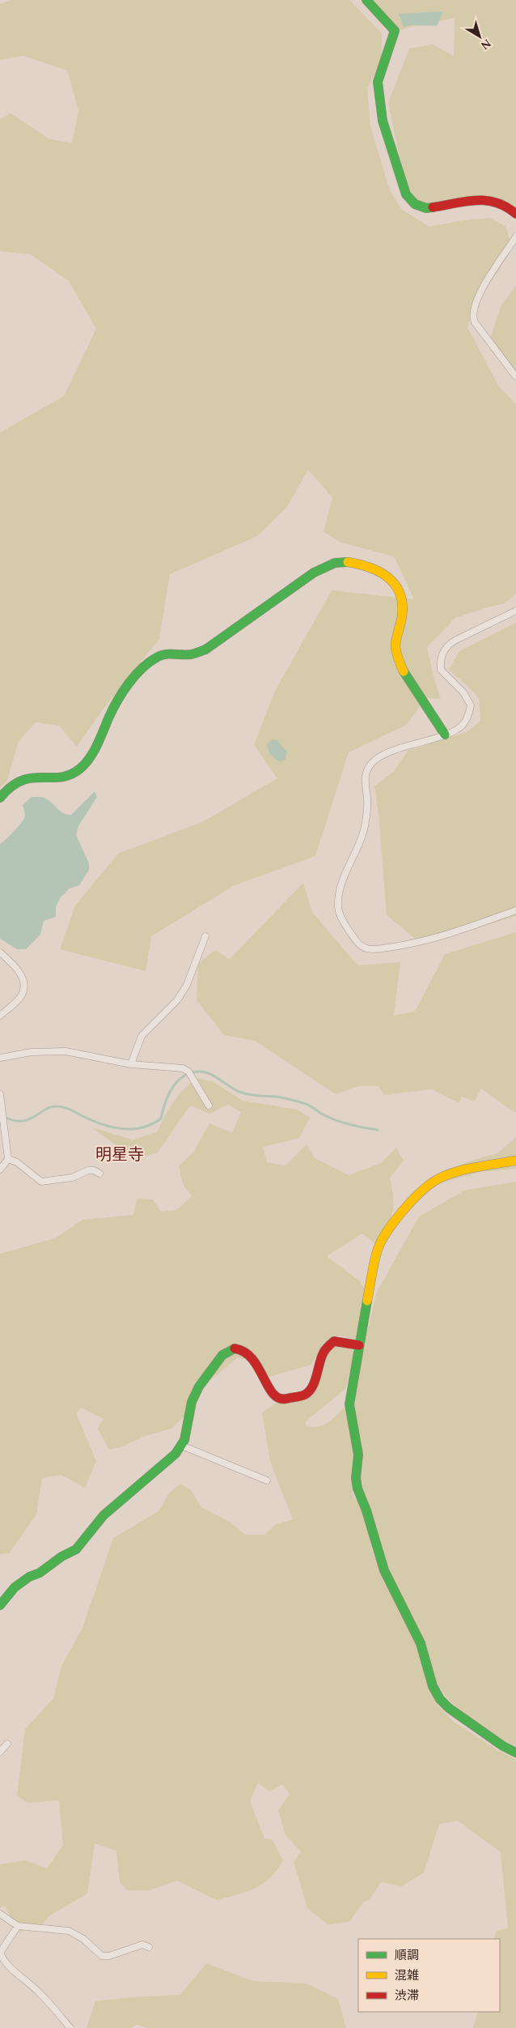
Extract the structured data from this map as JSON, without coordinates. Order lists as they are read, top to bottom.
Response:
{
  "districts": ["明星寺"],
  "legend": ["順調", "混雑", "渋滞"],
  "north": "bottom right"
}
